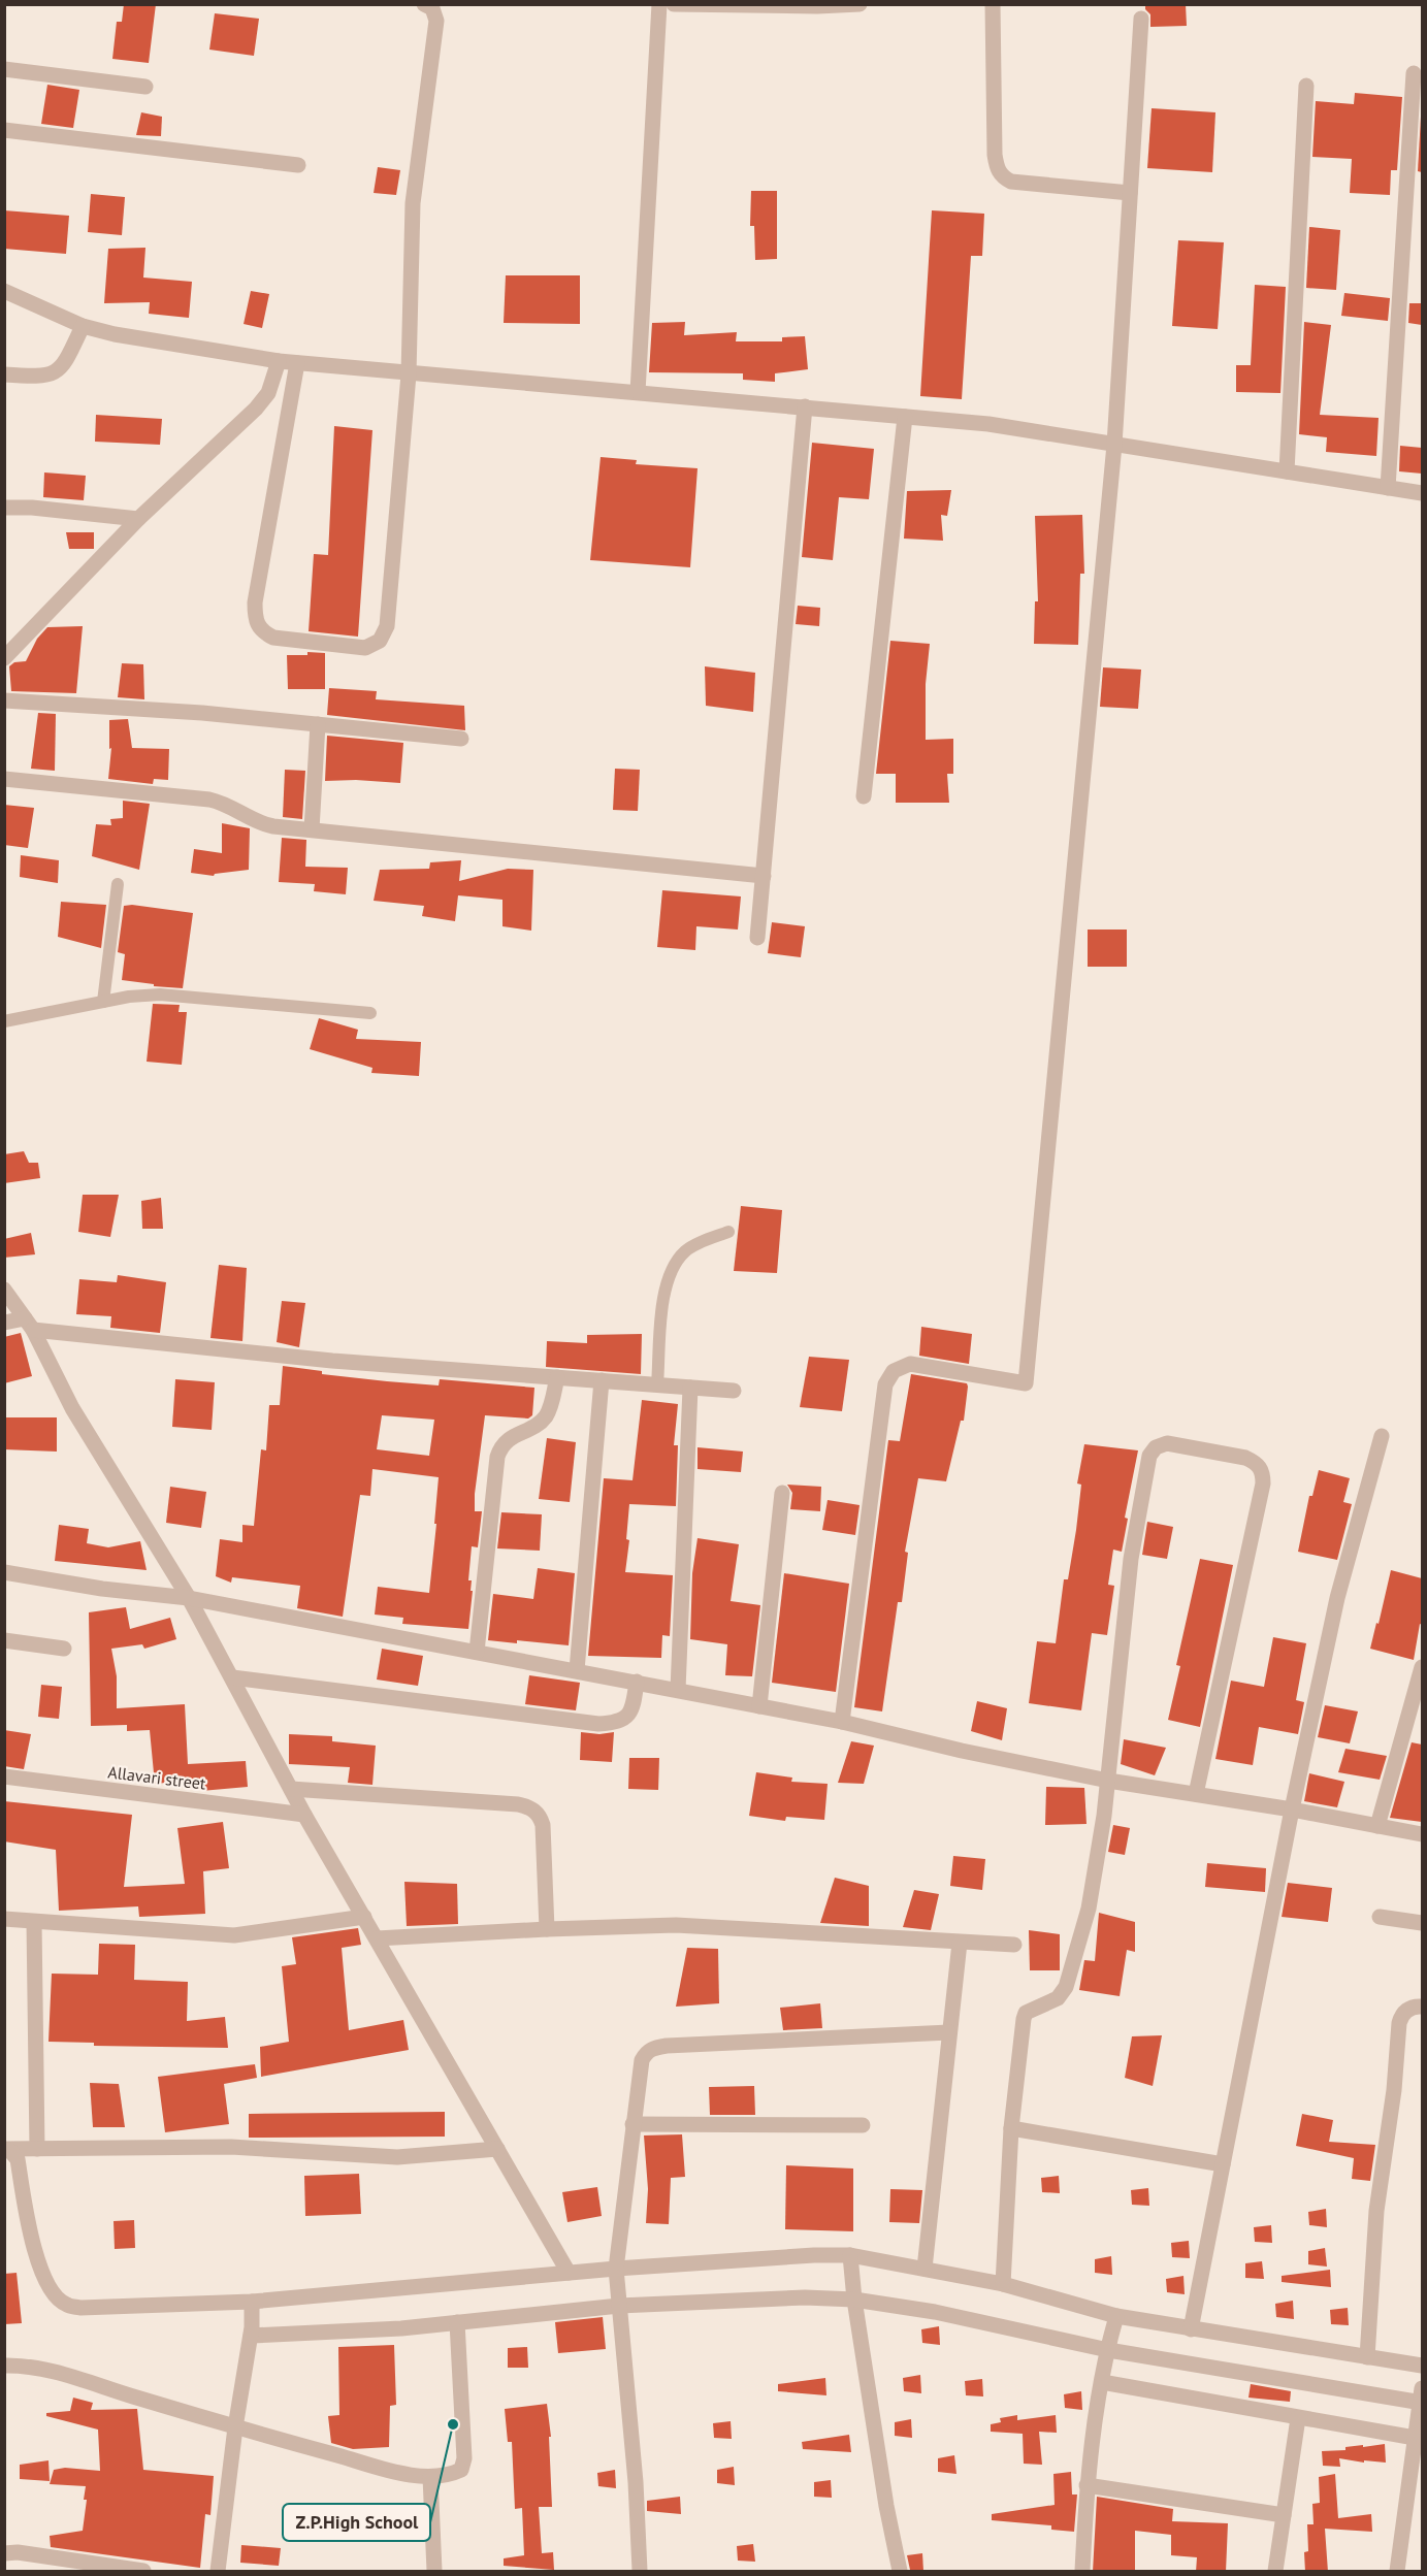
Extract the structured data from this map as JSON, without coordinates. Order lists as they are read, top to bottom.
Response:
{
  "streets": {
    "street": ["Allavari street"]
  },
  "places": ["Z.P.High School"]
}
